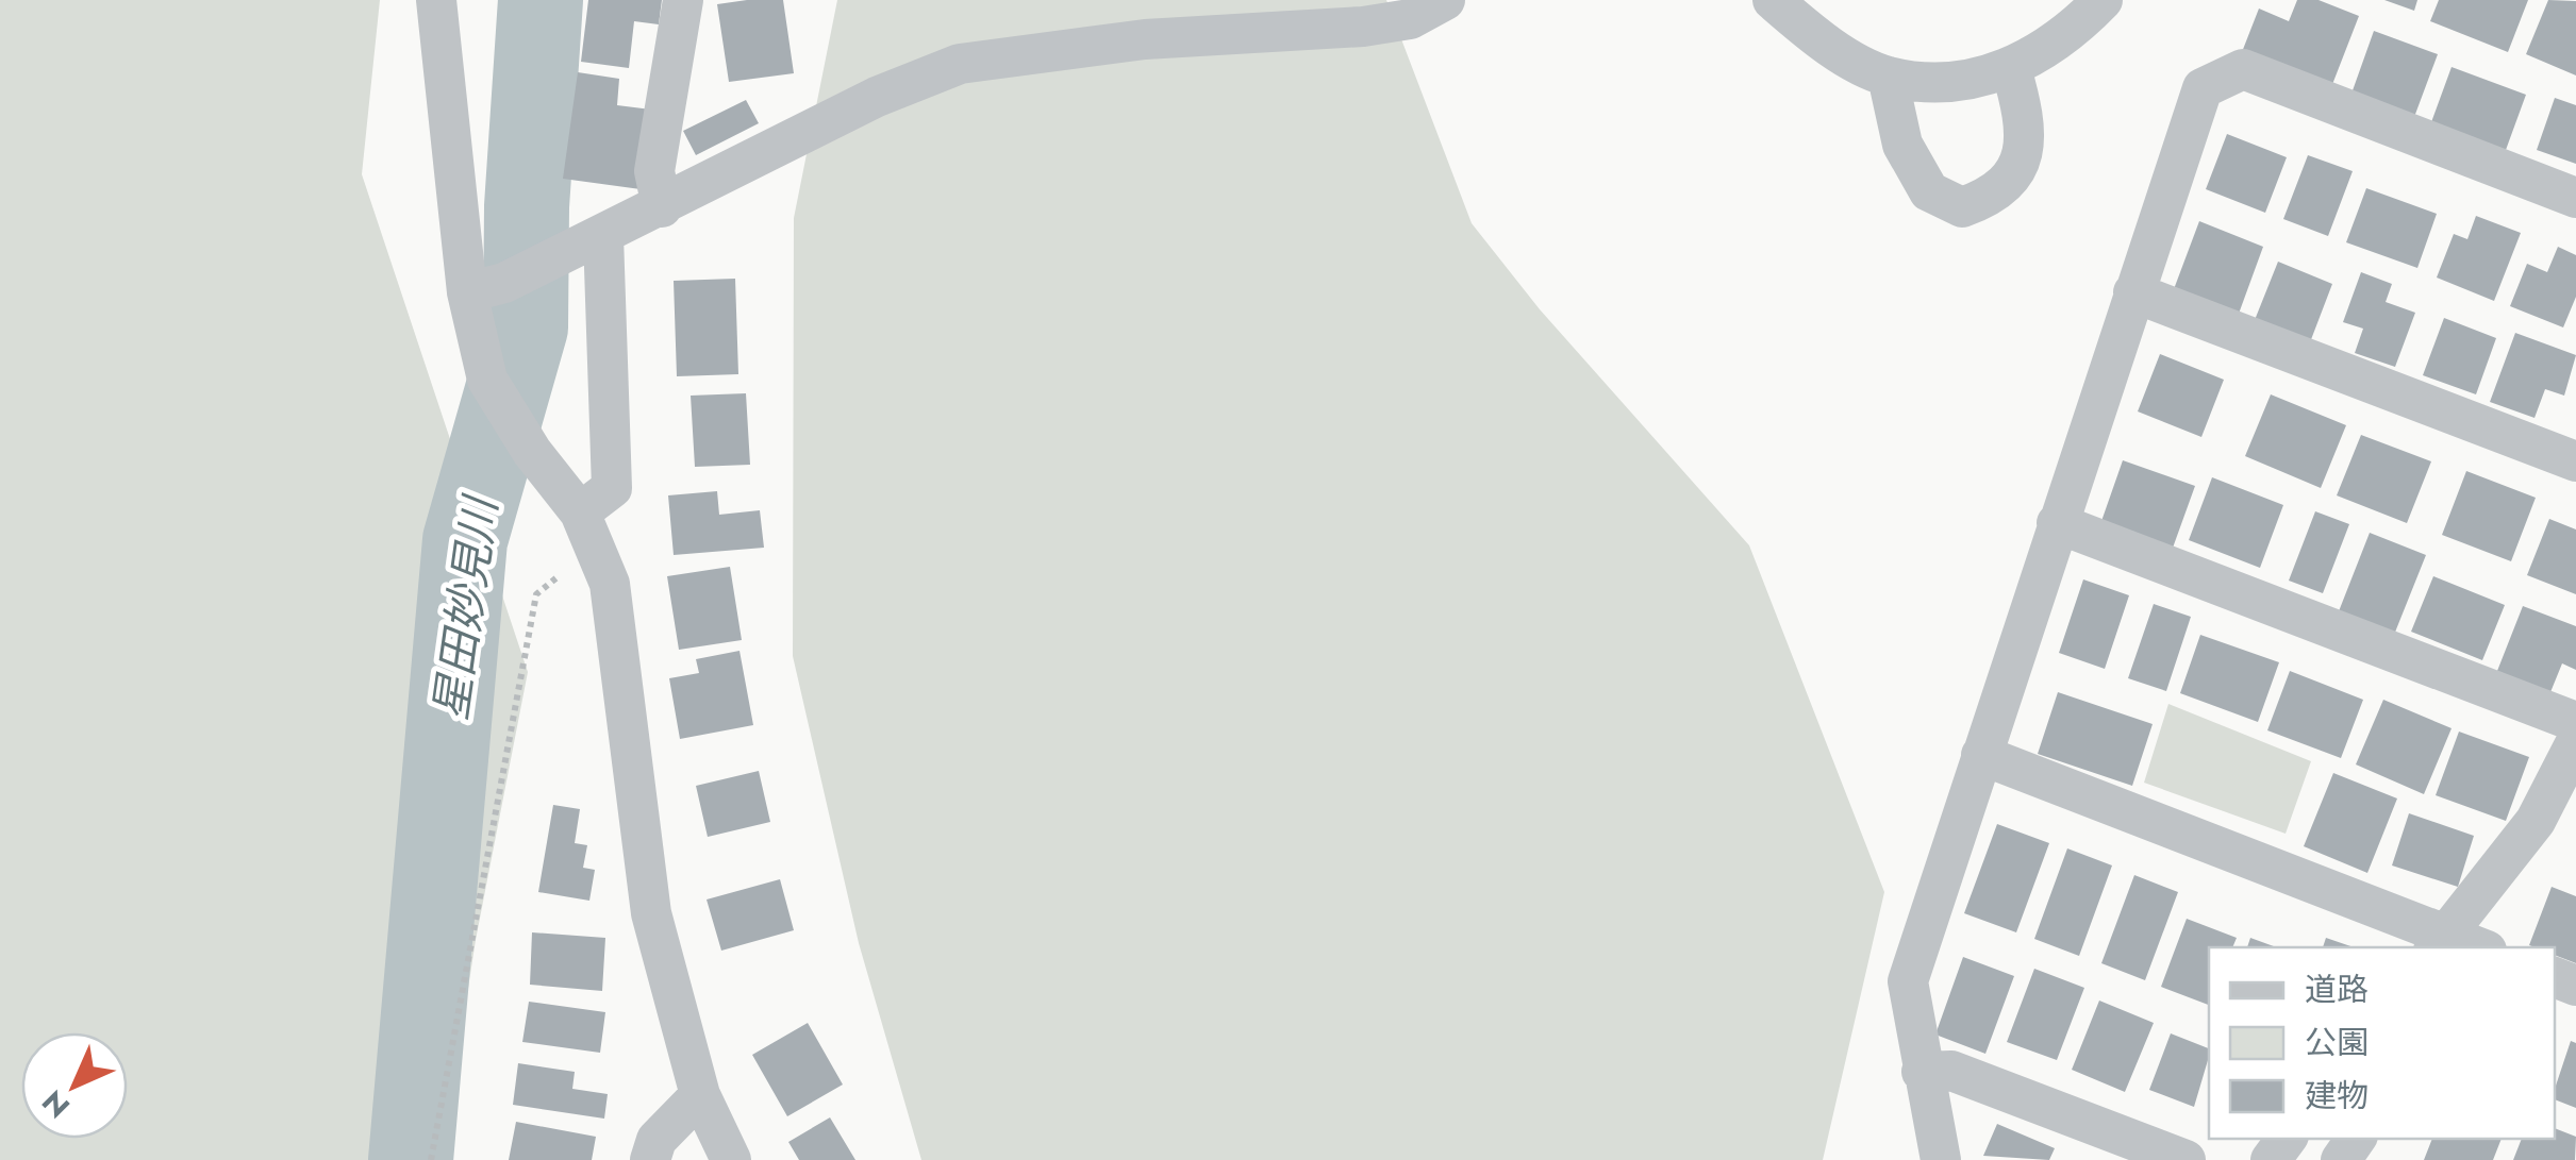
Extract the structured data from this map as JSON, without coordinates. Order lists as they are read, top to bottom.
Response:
{
  "water": ["星田妙見川"],
  "legend": ["道路", "公園", "建物"],
  "north": "bottom left"
}
